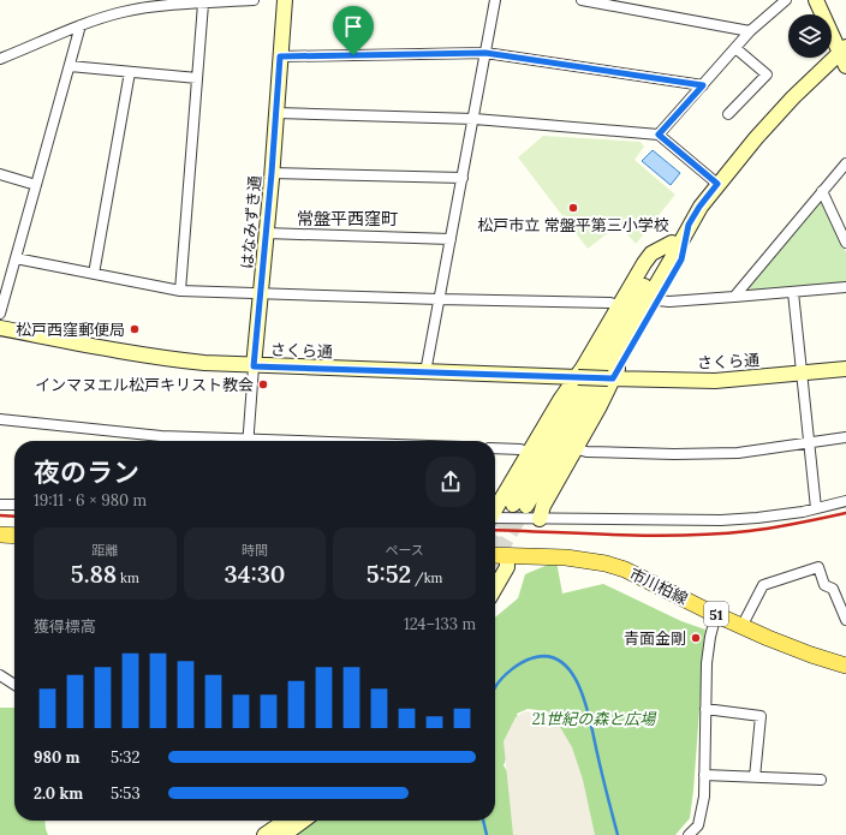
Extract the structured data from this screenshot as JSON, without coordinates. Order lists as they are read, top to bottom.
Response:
{
  "streets": {
    "main road": ["市川柏線", "51"],
    "street": ["はなみずき通", "さくら通"]
  },
  "crossings": [
    ["はなみずき通", "さくら通"]
  ],
  "districts": ["常盤平西窪町"],
  "parks": ["21世紀の森と広場"],
  "places": [
    "松戸市立 常盤平第三小学校",
    "松戸西窪郵便局",
    "インマヌエル松戸キリスト教会",
    "青面金剛"
  ],
  "page": {
    "heading": ["夜のラン", "19:11 · 6 × 980 m"],
    "stats": [
      ["距離", "5.88 km"],
      ["時間", "34:30"],
      ["ペース", "5:52 /km"]
    ],
    "chart": ["獲得標高", "124–133 m"],
    "list": [
      {
        "name": "980 m",
        "note": "5:32"
      },
      {
        "name": "2.0 km",
        "note": "5:53"
      }
    ]
  }
}
